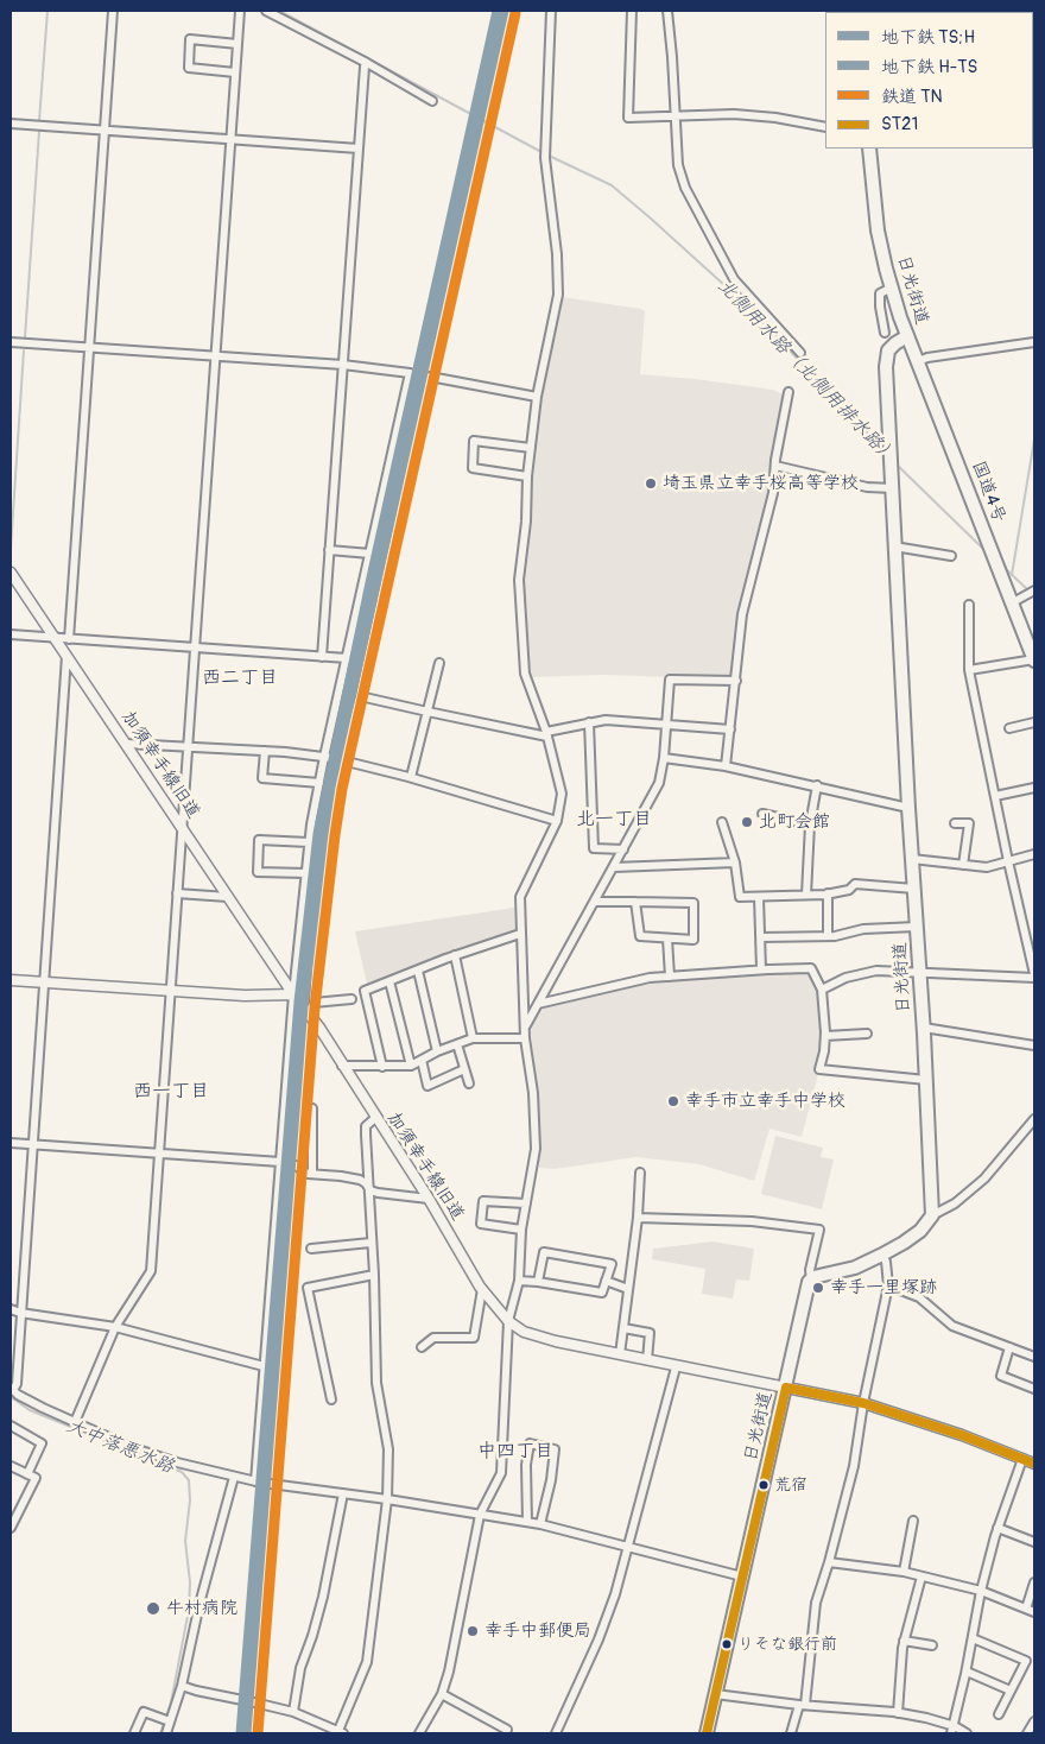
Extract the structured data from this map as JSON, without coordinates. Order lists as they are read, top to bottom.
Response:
{
  "streets": {
    "main road": ["日光街道", "国道4号"],
    "street": ["加須幸手線旧道"]
  },
  "crossings": [
    ["日光街道", "国道4号"],
    ["日光街道", "加須幸手線旧道"]
  ],
  "districts": [
    "西二丁目",
    "北一丁目",
    "西一丁目",
    "中四丁目"
  ],
  "water": ["北側用水路（北側用排水路）", "大中落悪水路"],
  "places": [
    "埼玉県立幸手桜高等学校",
    "北町会館",
    "幸手市立幸手中学校",
    "幸手一里塚跡",
    "荒宿",
    "牛村病院",
    "幸手中郵便局",
    "りそな銀行前"
  ],
  "lines": [
    "metro line TS;H",
    "metro line H-TS",
    "rail line TN",
    "transit line ST21"
  ],
  "legend": [
    "地下鉄 TS;H",
    "地下鉄 H-TS",
    "鉄道 TN",
    "ST21"
  ]
}
